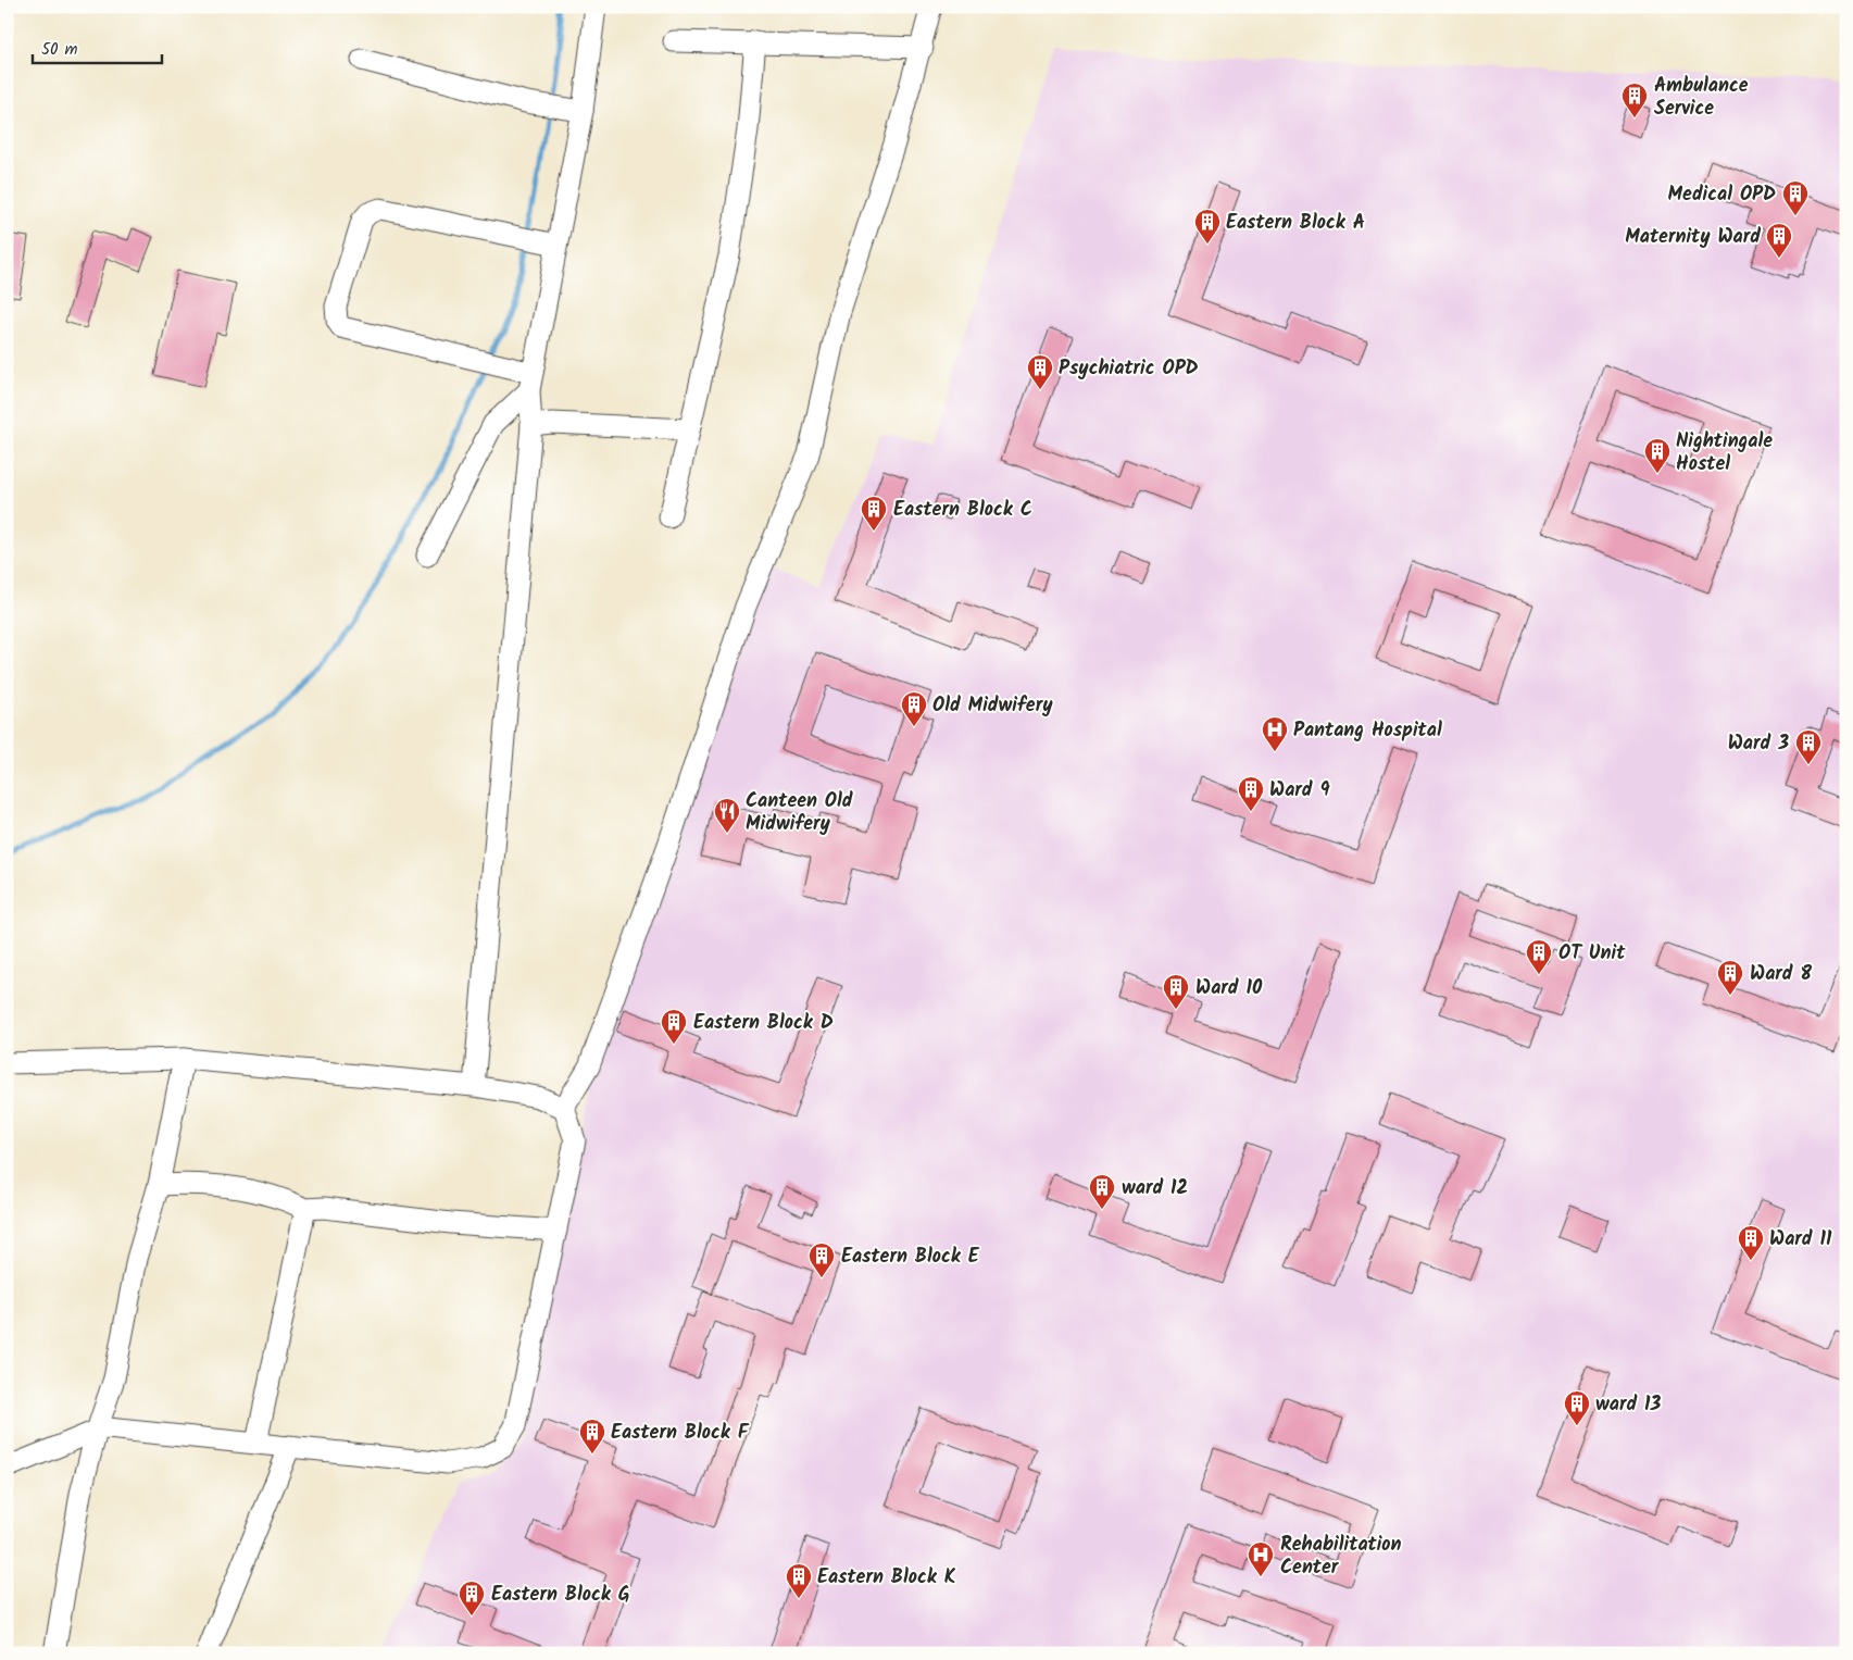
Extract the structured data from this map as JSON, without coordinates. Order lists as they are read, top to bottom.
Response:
{
  "places": {
    "building": [
      "Ambulance Service",
      "Medical OPD",
      "Eastern Block A",
      "Maternity Ward",
      "Psychiatric OPD",
      "Nightingale Hostel",
      "Eastern Block C",
      "Old Midwifery",
      "Ward 3",
      "Ward 9",
      "OT Unit",
      "Ward 8",
      "Ward 10",
      "Eastern Block D",
      "ward 12",
      "Ward 11",
      "Eastern Block E",
      "ward 13",
      "Eastern Block F",
      "Eastern Block K",
      "Eastern Block G"
    ],
    "hospital": ["Pantang Hospital", "Rehabilitation Center"],
    "restaurant": ["Canteen Old Midwifery"]
  },
  "scale_bar": "50 m"
}
